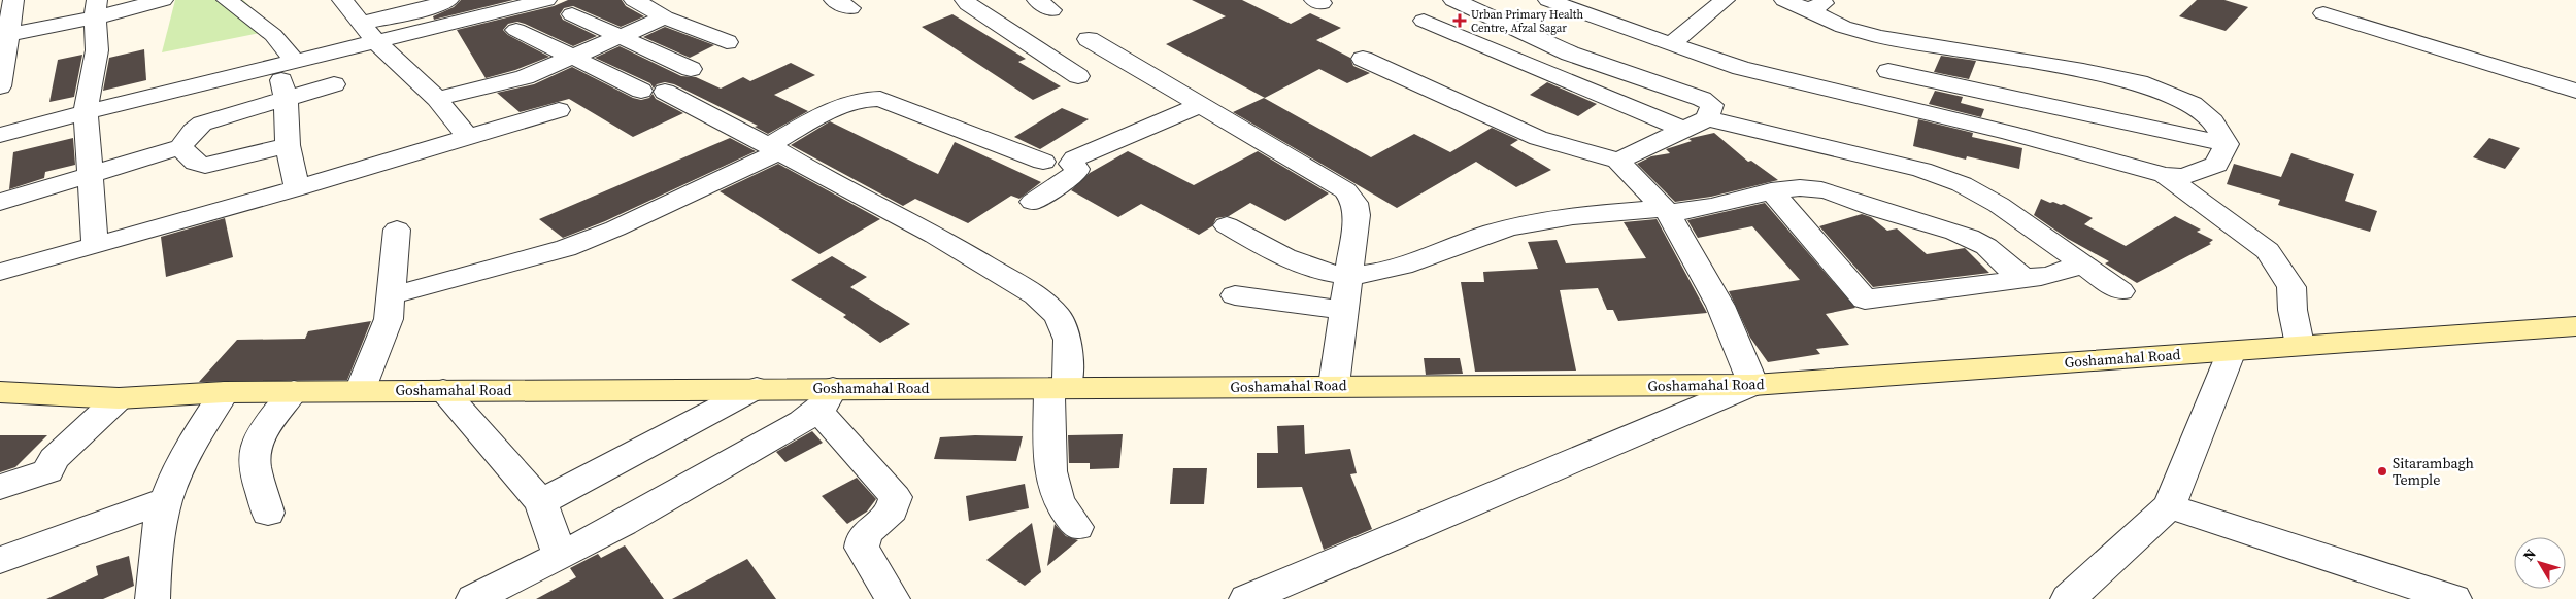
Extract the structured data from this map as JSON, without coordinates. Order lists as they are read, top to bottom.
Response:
{
  "streets": {
    "main road": ["Goshamahal Road"]
  },
  "places": {
    "health": ["Urban Primary Health Centre, Afzal Sagar"],
    "other": ["Sitarambagh Temple"]
  },
  "north": "top left"
}
